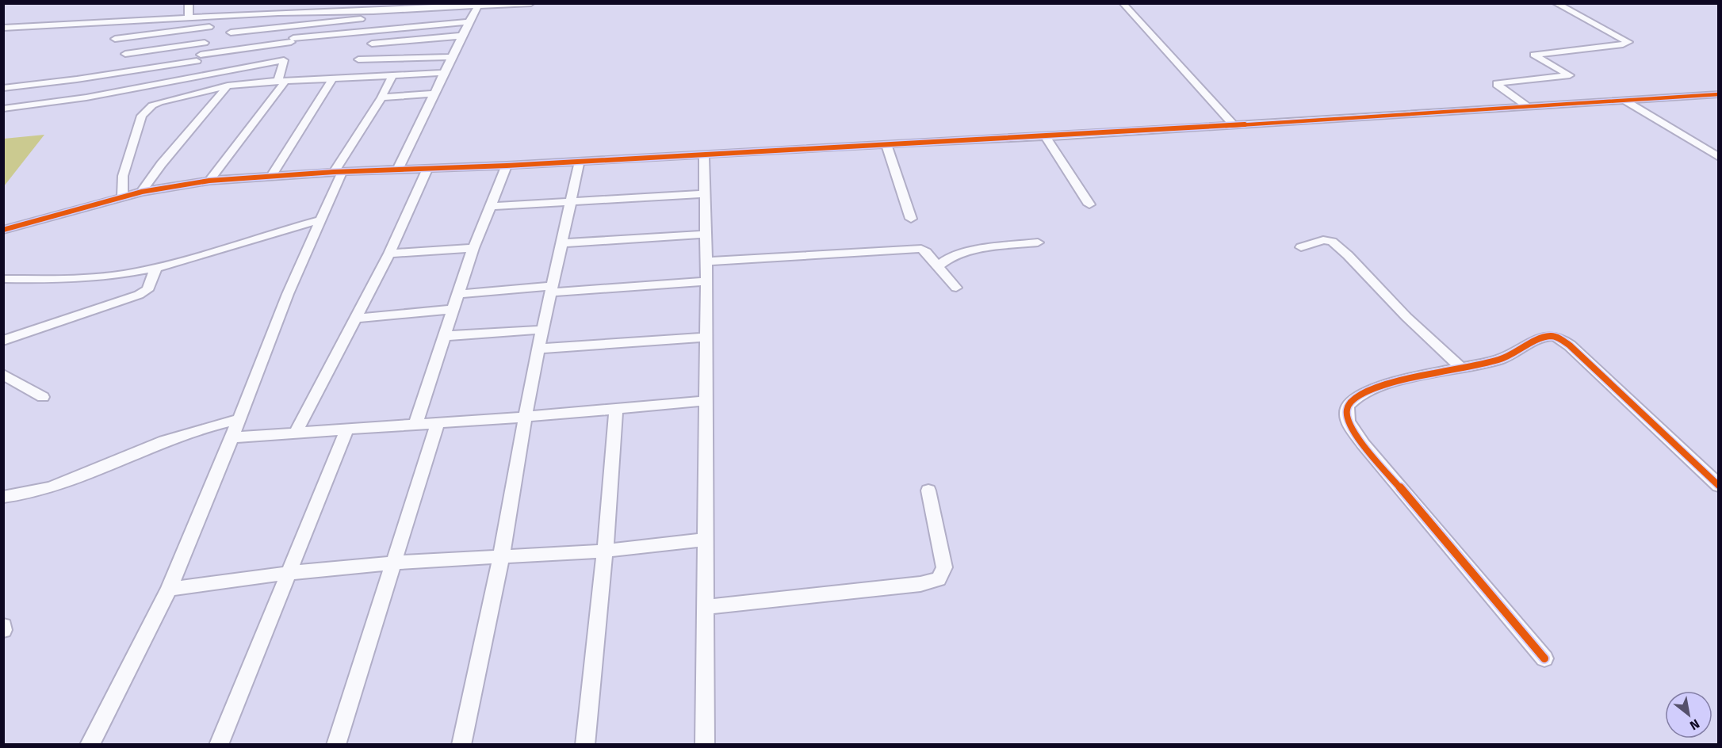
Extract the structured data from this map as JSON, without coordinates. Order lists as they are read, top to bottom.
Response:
{
  "north": "bottom right"
}
